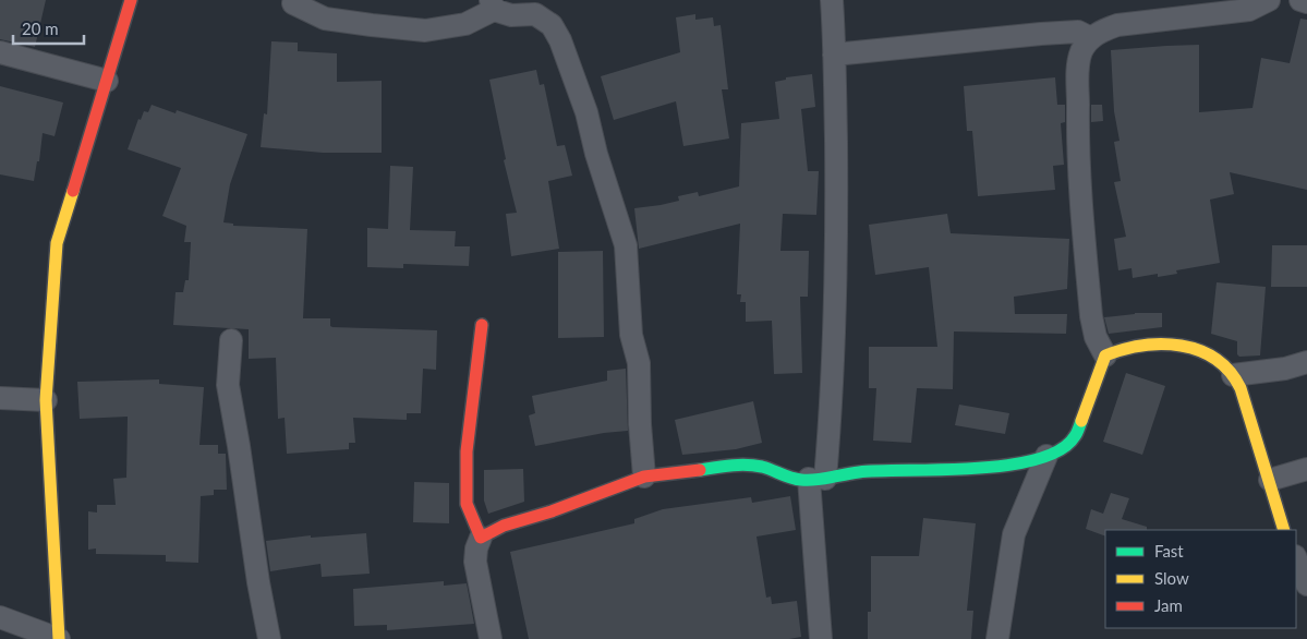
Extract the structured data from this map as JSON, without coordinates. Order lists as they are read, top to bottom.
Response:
{
  "legend": ["Fast", "Slow", "Jam"],
  "scale_bar": "20 m"
}
